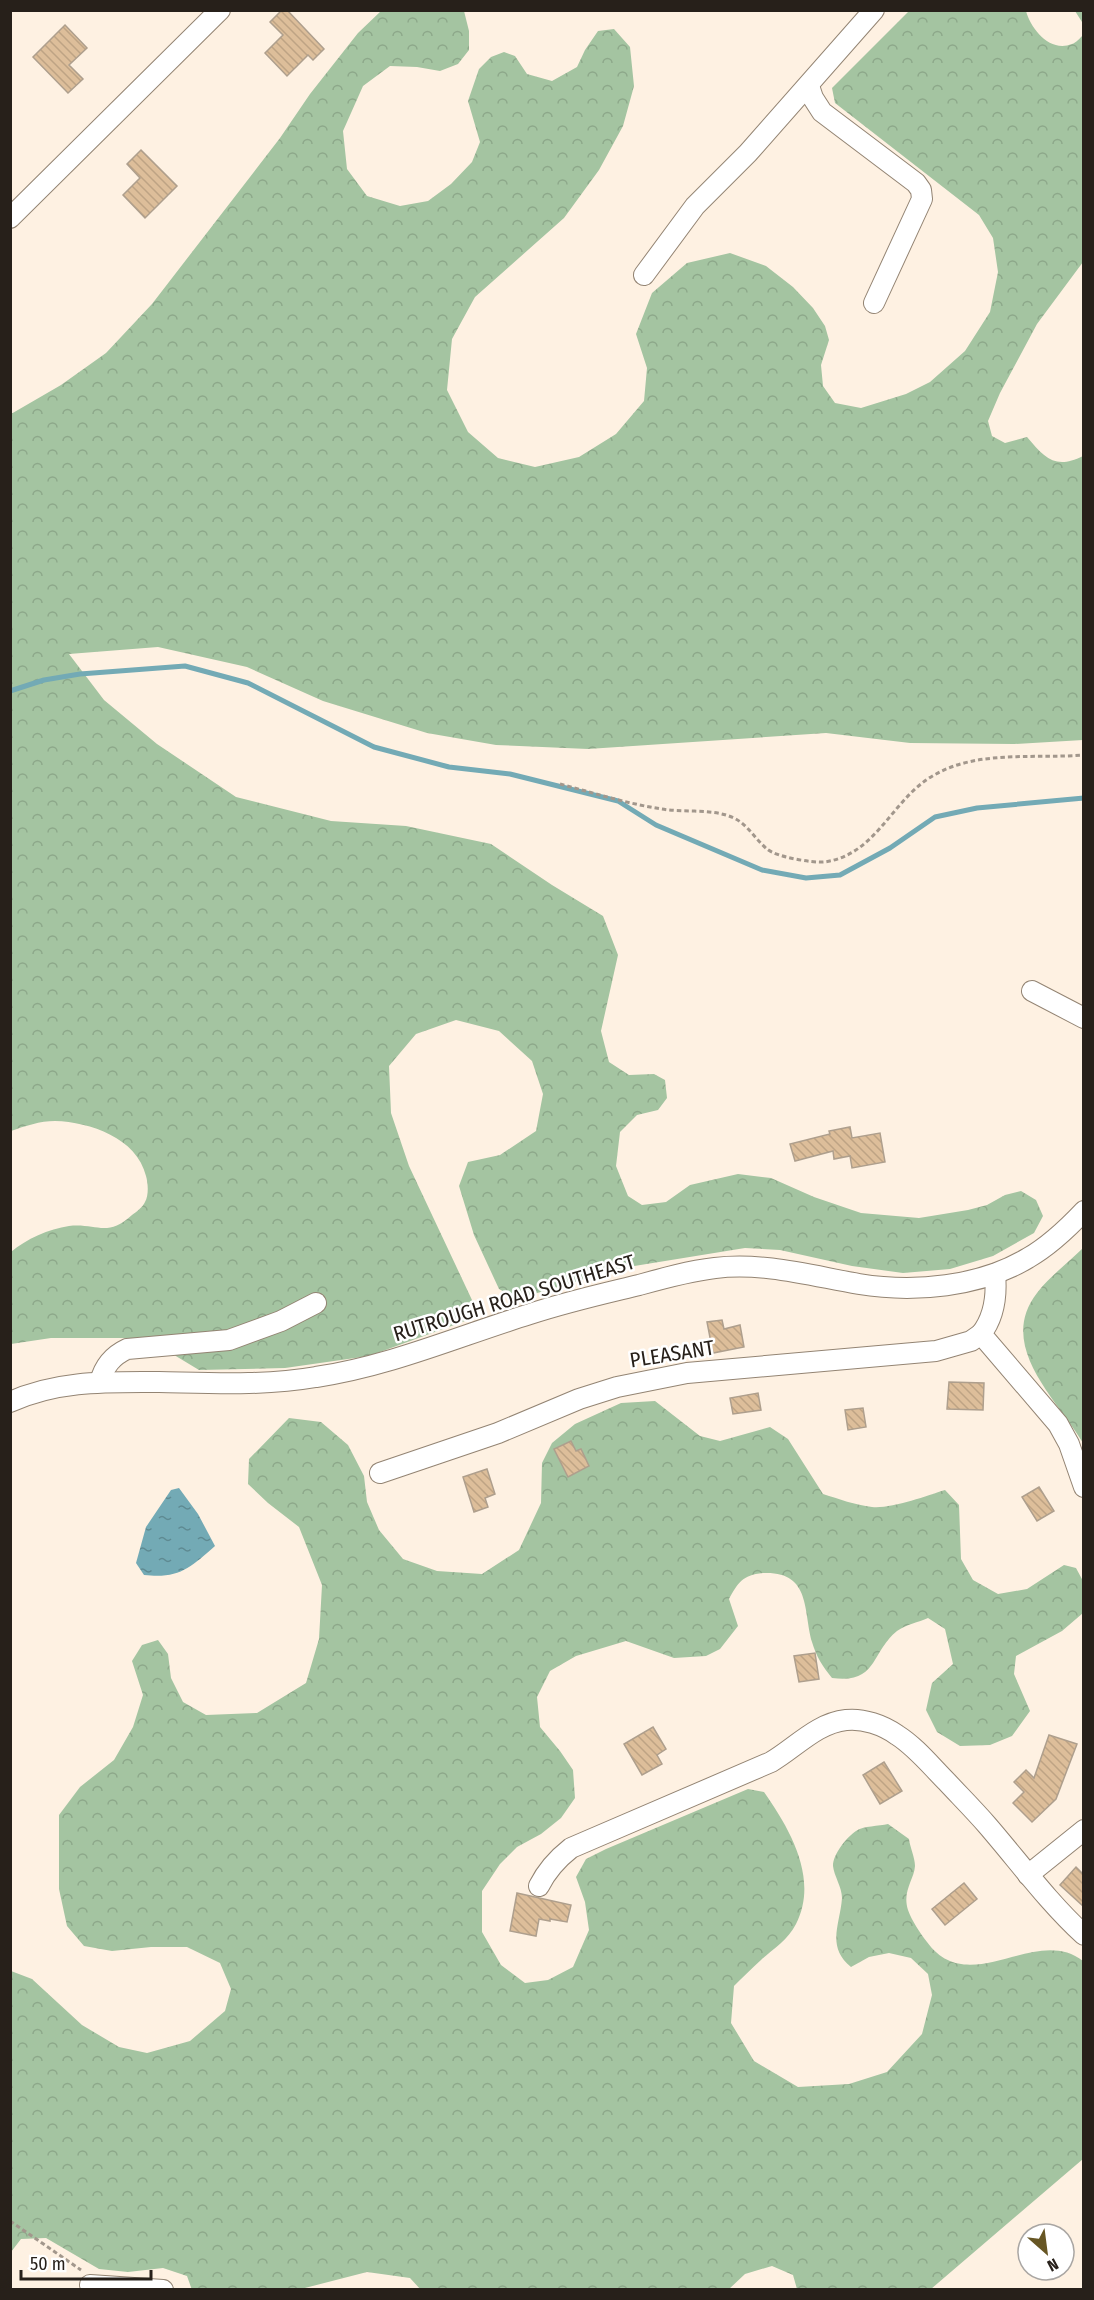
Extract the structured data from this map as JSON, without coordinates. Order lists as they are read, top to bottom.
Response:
{
  "streets": {
    "street": ["RUTROUGH ROAD SOUTHEAST", "PLEASANT"]
  },
  "scale_bar": "50 m",
  "north": "bottom right"
}
